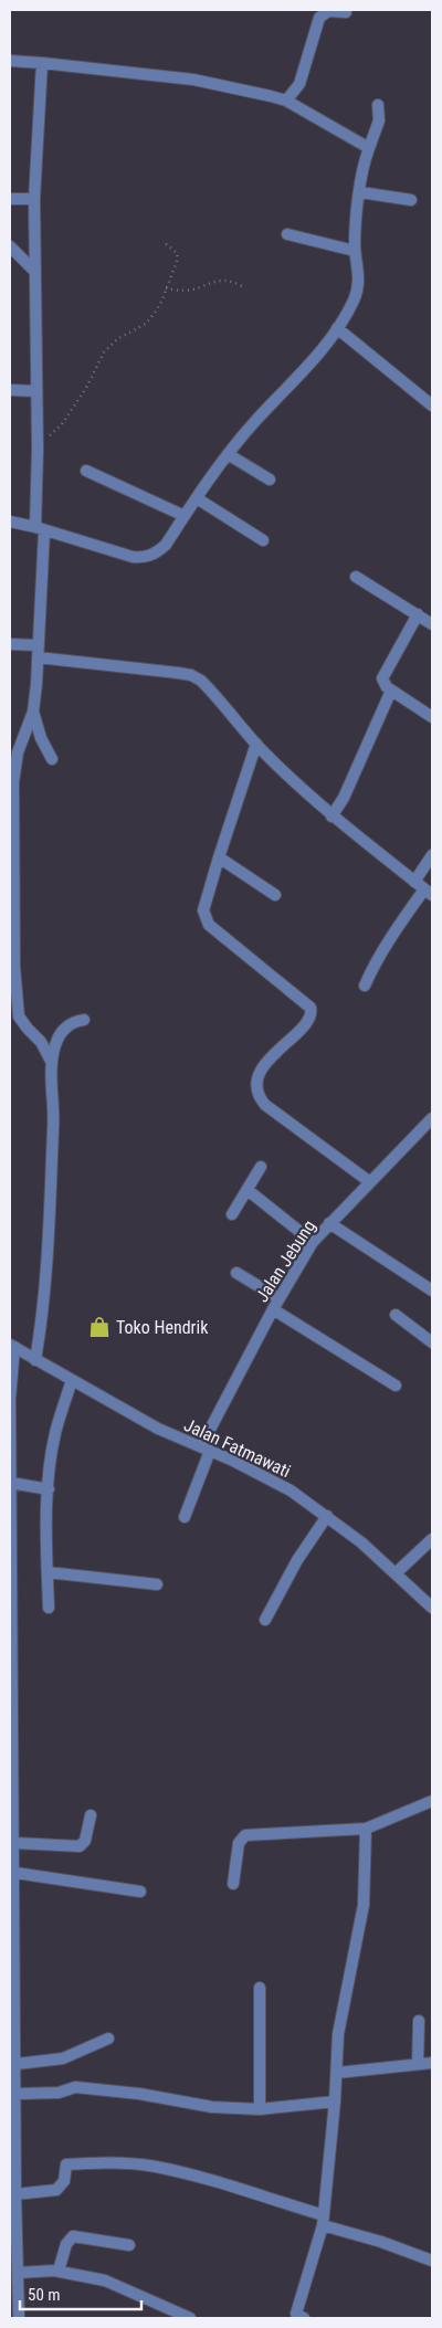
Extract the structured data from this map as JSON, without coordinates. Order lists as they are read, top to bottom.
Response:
{
  "streets": {
    "street": ["Jalan Jebung", "Jalan Fatmawati"]
  },
  "crossings": [
    ["Jalan Jebung", "Jalan Fatmawati"]
  ],
  "places": {
    "shop": ["Toko Hendrik"]
  },
  "scale_bar": "50 m"
}
